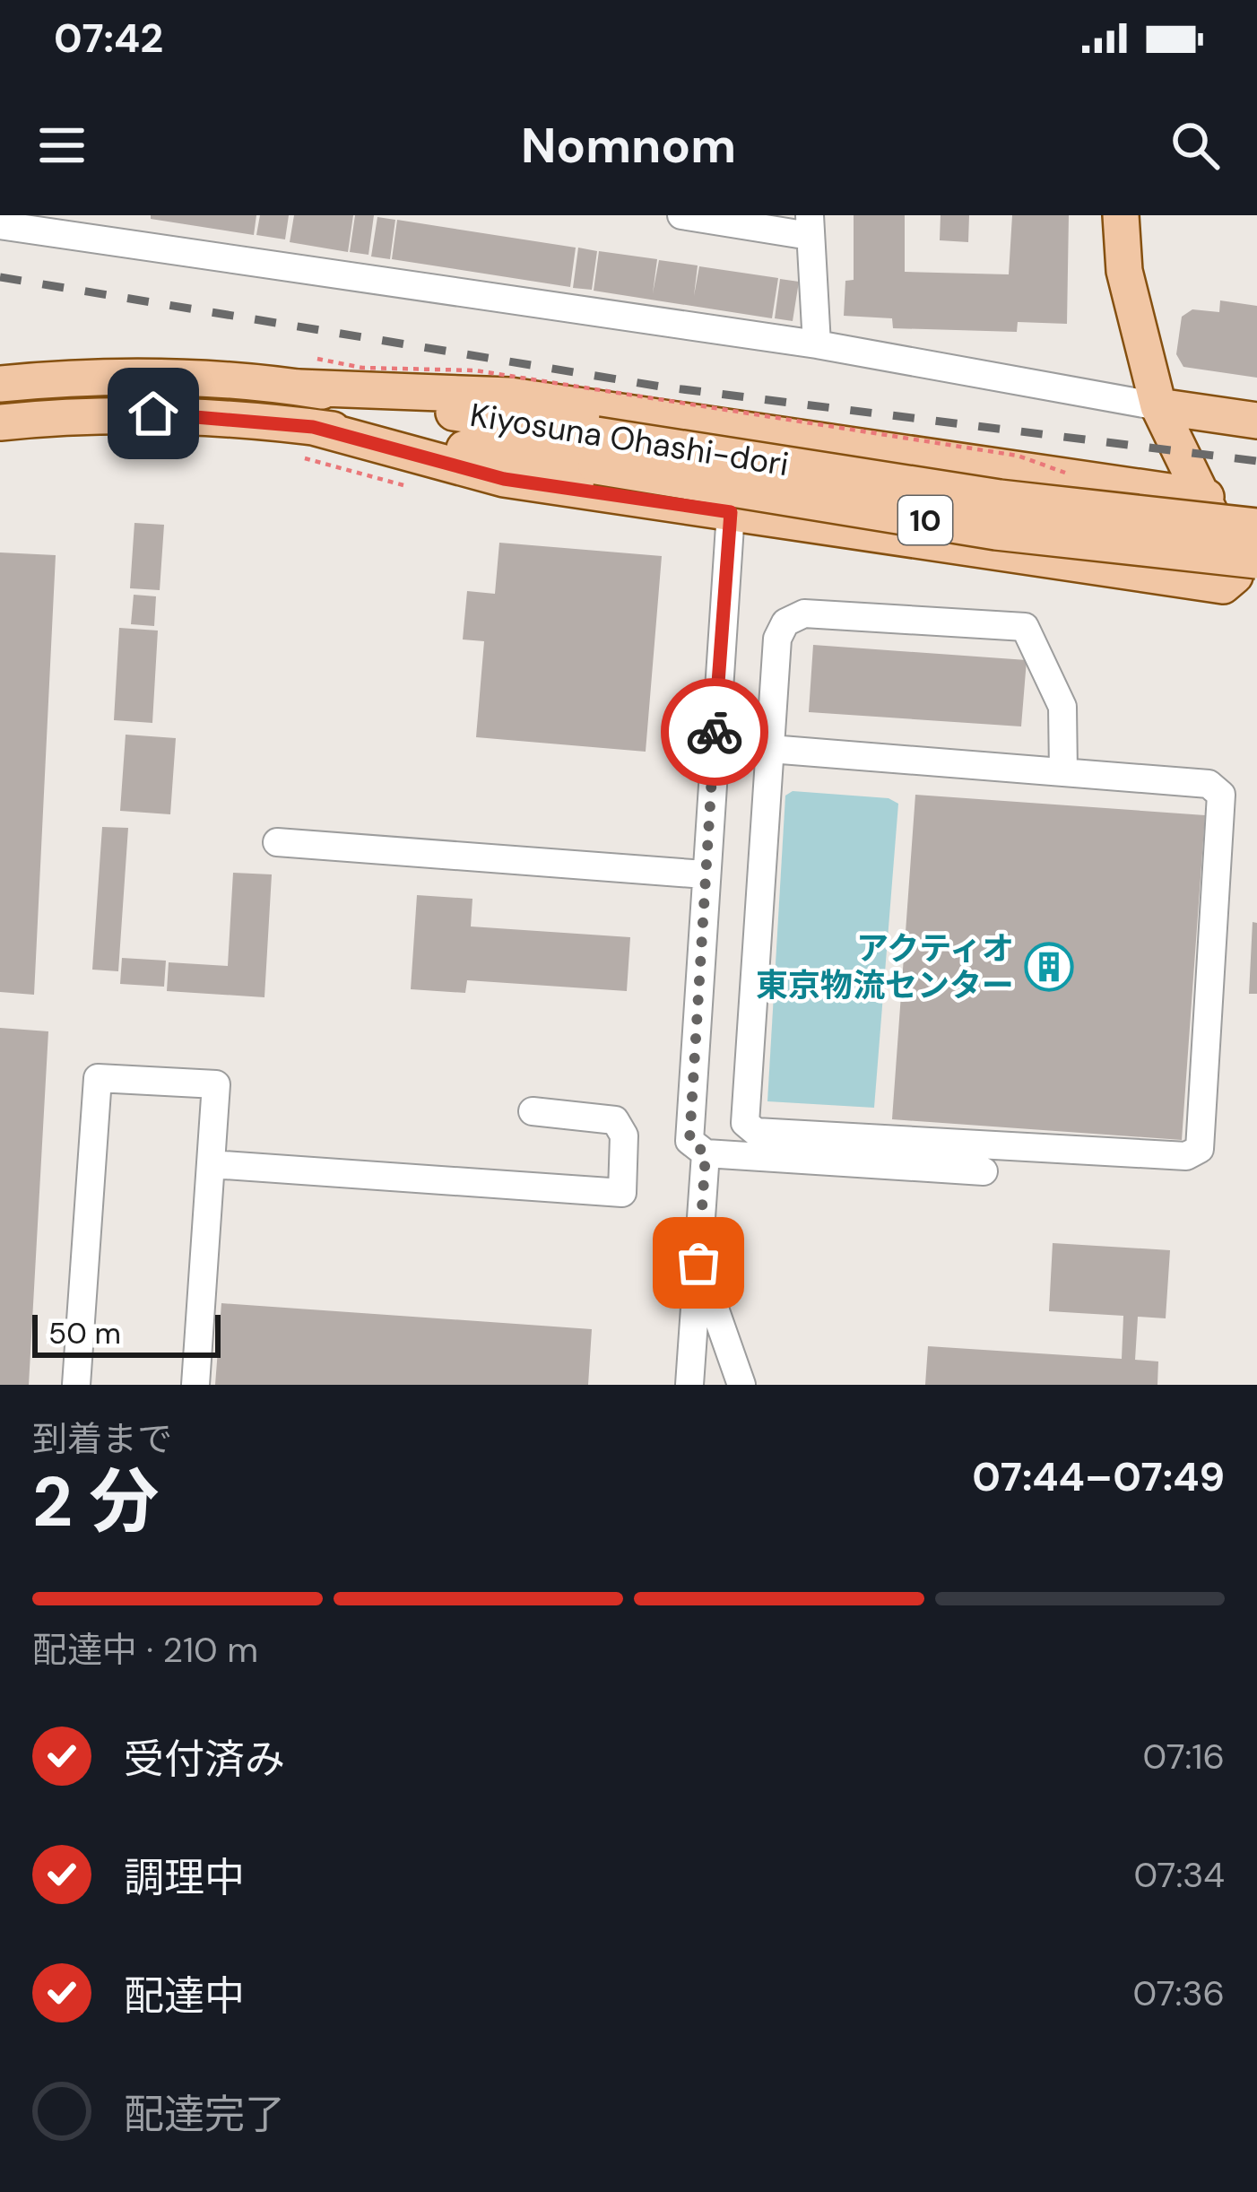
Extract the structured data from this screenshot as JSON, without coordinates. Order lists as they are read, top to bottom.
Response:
{
  "streets": {
    "main road": ["Kiyosuna Ohashi-dori", "10"]
  },
  "places": {
    "building": ["アクティオ 東京物流センター"]
  },
  "scale_bar": "50 m",
  "page": {
    "status": "07:42",
    "header": "Nomnom",
    "scale": "50 m",
    "heading": ["2 分", "到着まで", "07:44–07:49"],
    "bar": "配達中 · 210 m",
    "list": [
      ["受付済み", "07:16"],
      ["調理中", "07:34"],
      ["配達中", "07:36"],
      "配達完了"
    ]
  }
}
